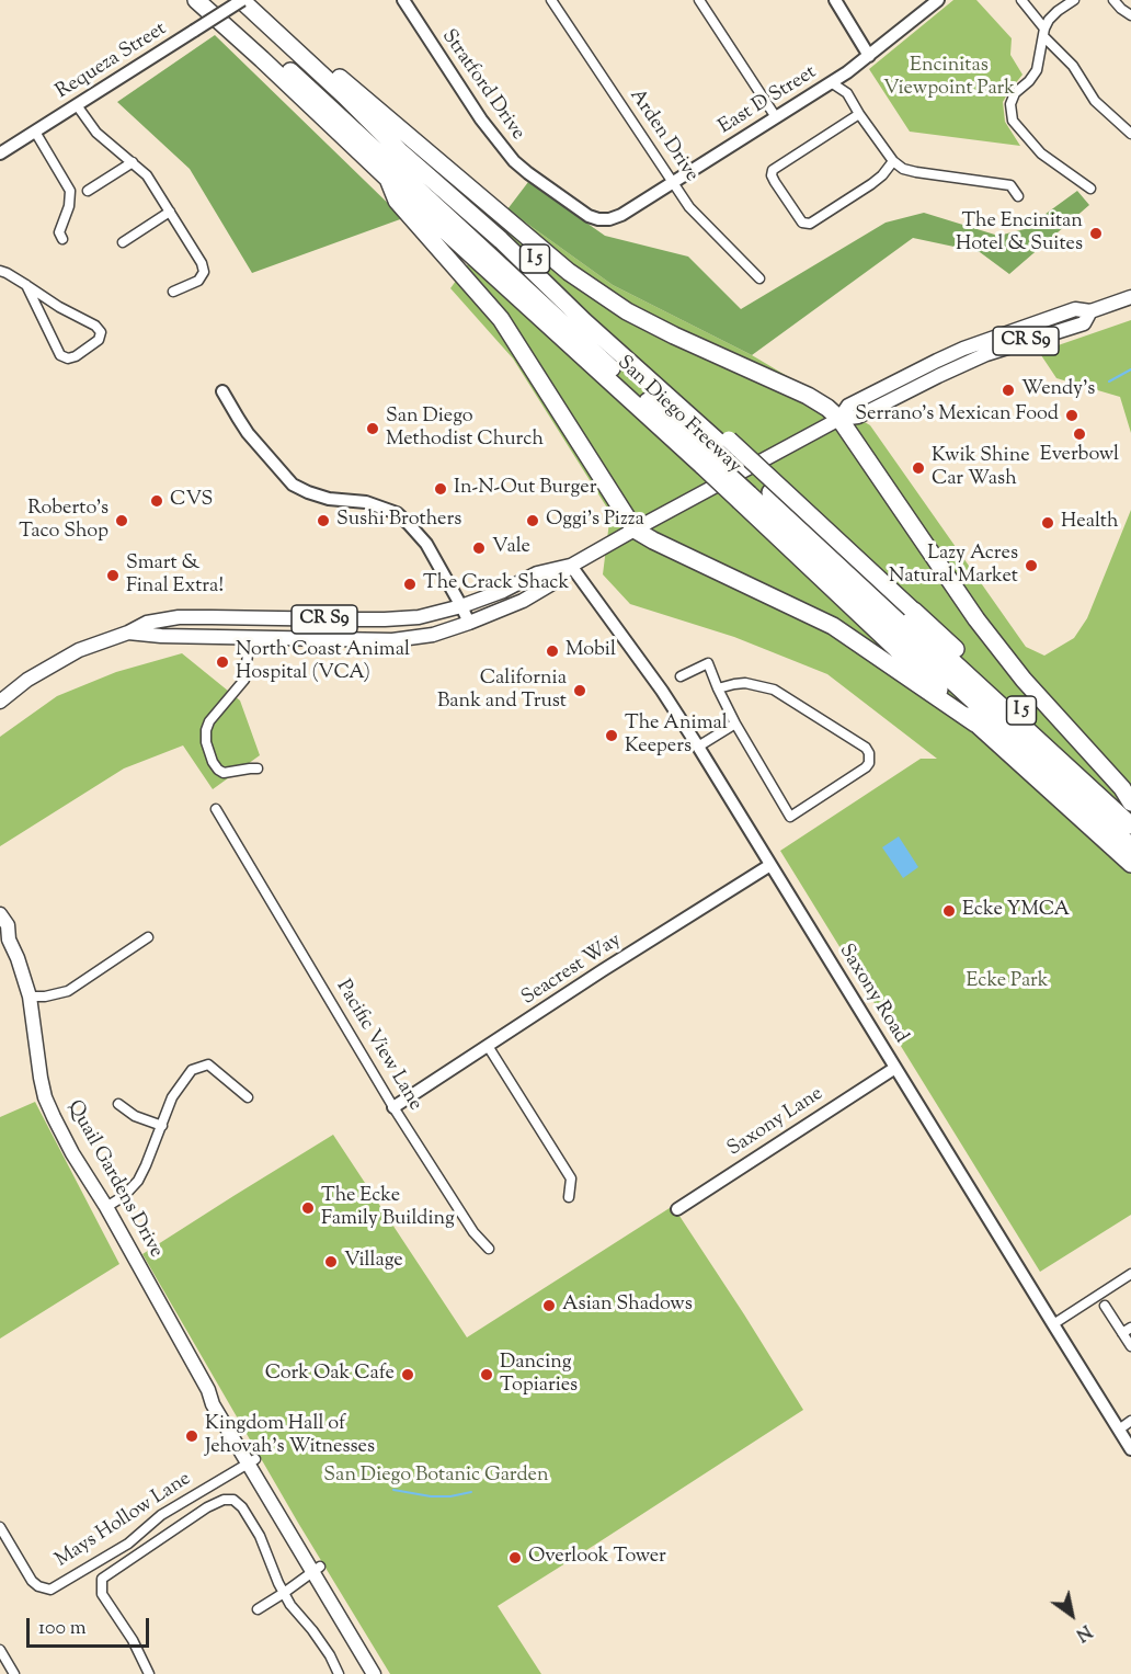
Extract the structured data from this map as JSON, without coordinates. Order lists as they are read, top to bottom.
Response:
{
  "streets": {
    "highway": ["I 5", "San Diego Freeway"],
    "main road": ["CR S9", "Quail Gardens Drive"],
    "street": [
      "Requeza Street",
      "Stratford Drive",
      "East D Street",
      "Arden Drive",
      "Seacrest Way",
      "Saxony Road",
      "Pacific View Lane",
      "Saxony Lane",
      "Mays Hollow Lane"
    ]
  },
  "crossings": [
    ["Stratford Drive", "East D Street"],
    ["East D Street", "Arden Drive"],
    ["CR S9", "Saxony Road"],
    ["Seacrest Way", "Saxony Road"],
    ["Seacrest Way", "Pacific View Lane"],
    ["Saxony Road", "Saxony Lane"],
    ["Quail Gardens Drive", "Mays Hollow Lane"]
  ],
  "parks": ["Encinitas Viewpoint Park", "Ecke Park", "San Diego Botanic Garden"],
  "places": [
    "The Encinitan Hotel & Suites",
    "Wendy's",
    "Serrano's Mexican Food",
    "San Diego Methodist Church",
    "Everbowl",
    "Kwik Shine Car Wash",
    "In-N-Out Burger",
    "CVS",
    "Roberto's Taco Shop",
    "Sushi Brothers",
    "Oggi's Pizza",
    "Health",
    "Vale",
    "Lazy Acres Natural Market",
    "Smart & Final Extra!",
    "The Crack Shack",
    "Mobil",
    "North Coast Animal Hospital (VCA)",
    "California Bank and Trust",
    "The Animal Keepers",
    "Ecke YMCA",
    "The Ecke Family Building",
    "Village",
    "Asian Shadows",
    "Cork Oak Cafe",
    "Dancing Topiaries",
    "Kingdom Hall of Jehovah’s Witnesses",
    "Overlook Tower"
  ],
  "scale_bar": "100 m",
  "north": "bottom right"
}
